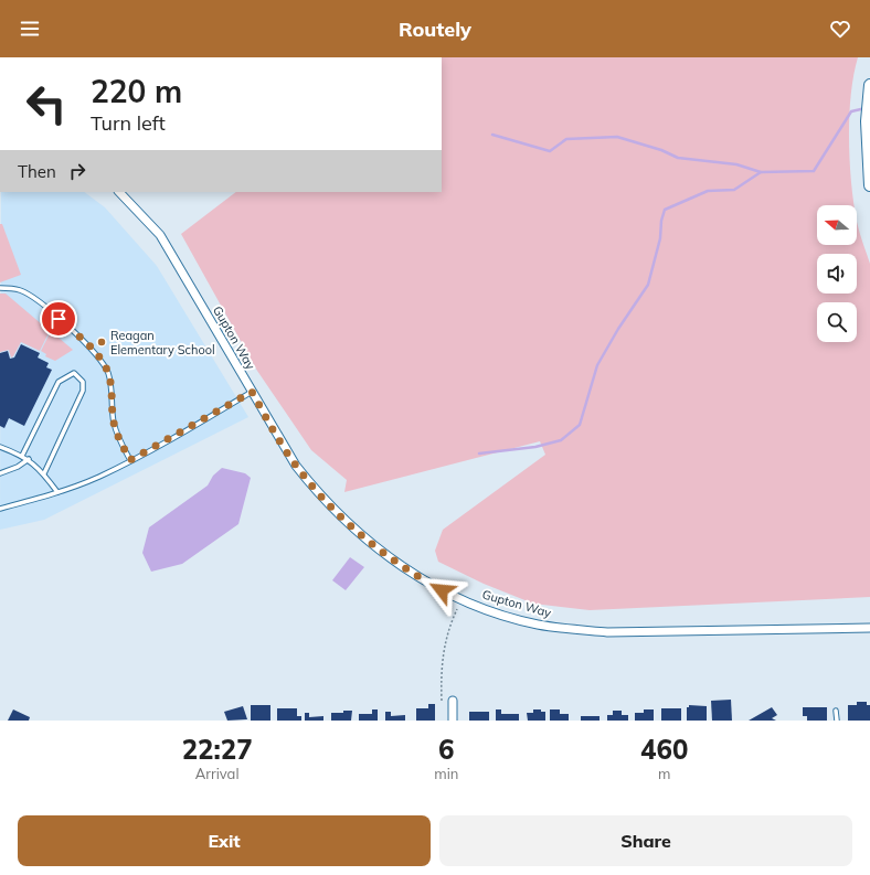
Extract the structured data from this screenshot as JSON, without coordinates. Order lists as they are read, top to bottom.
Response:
{
  "streets": {
    "street": ["Gupton Way"]
  },
  "places": ["Reagan Elementary School"],
  "north": "left",
  "page": {
    "header": "Routely",
    "turn": ["220 m", "Turn left"],
    "then": "Then",
    "eta": [
      "22:27",
      "Arrival",
      "6",
      "min",
      "460",
      "m"
    ],
    "buttons": ["Exit", "Share"]
  }
}
